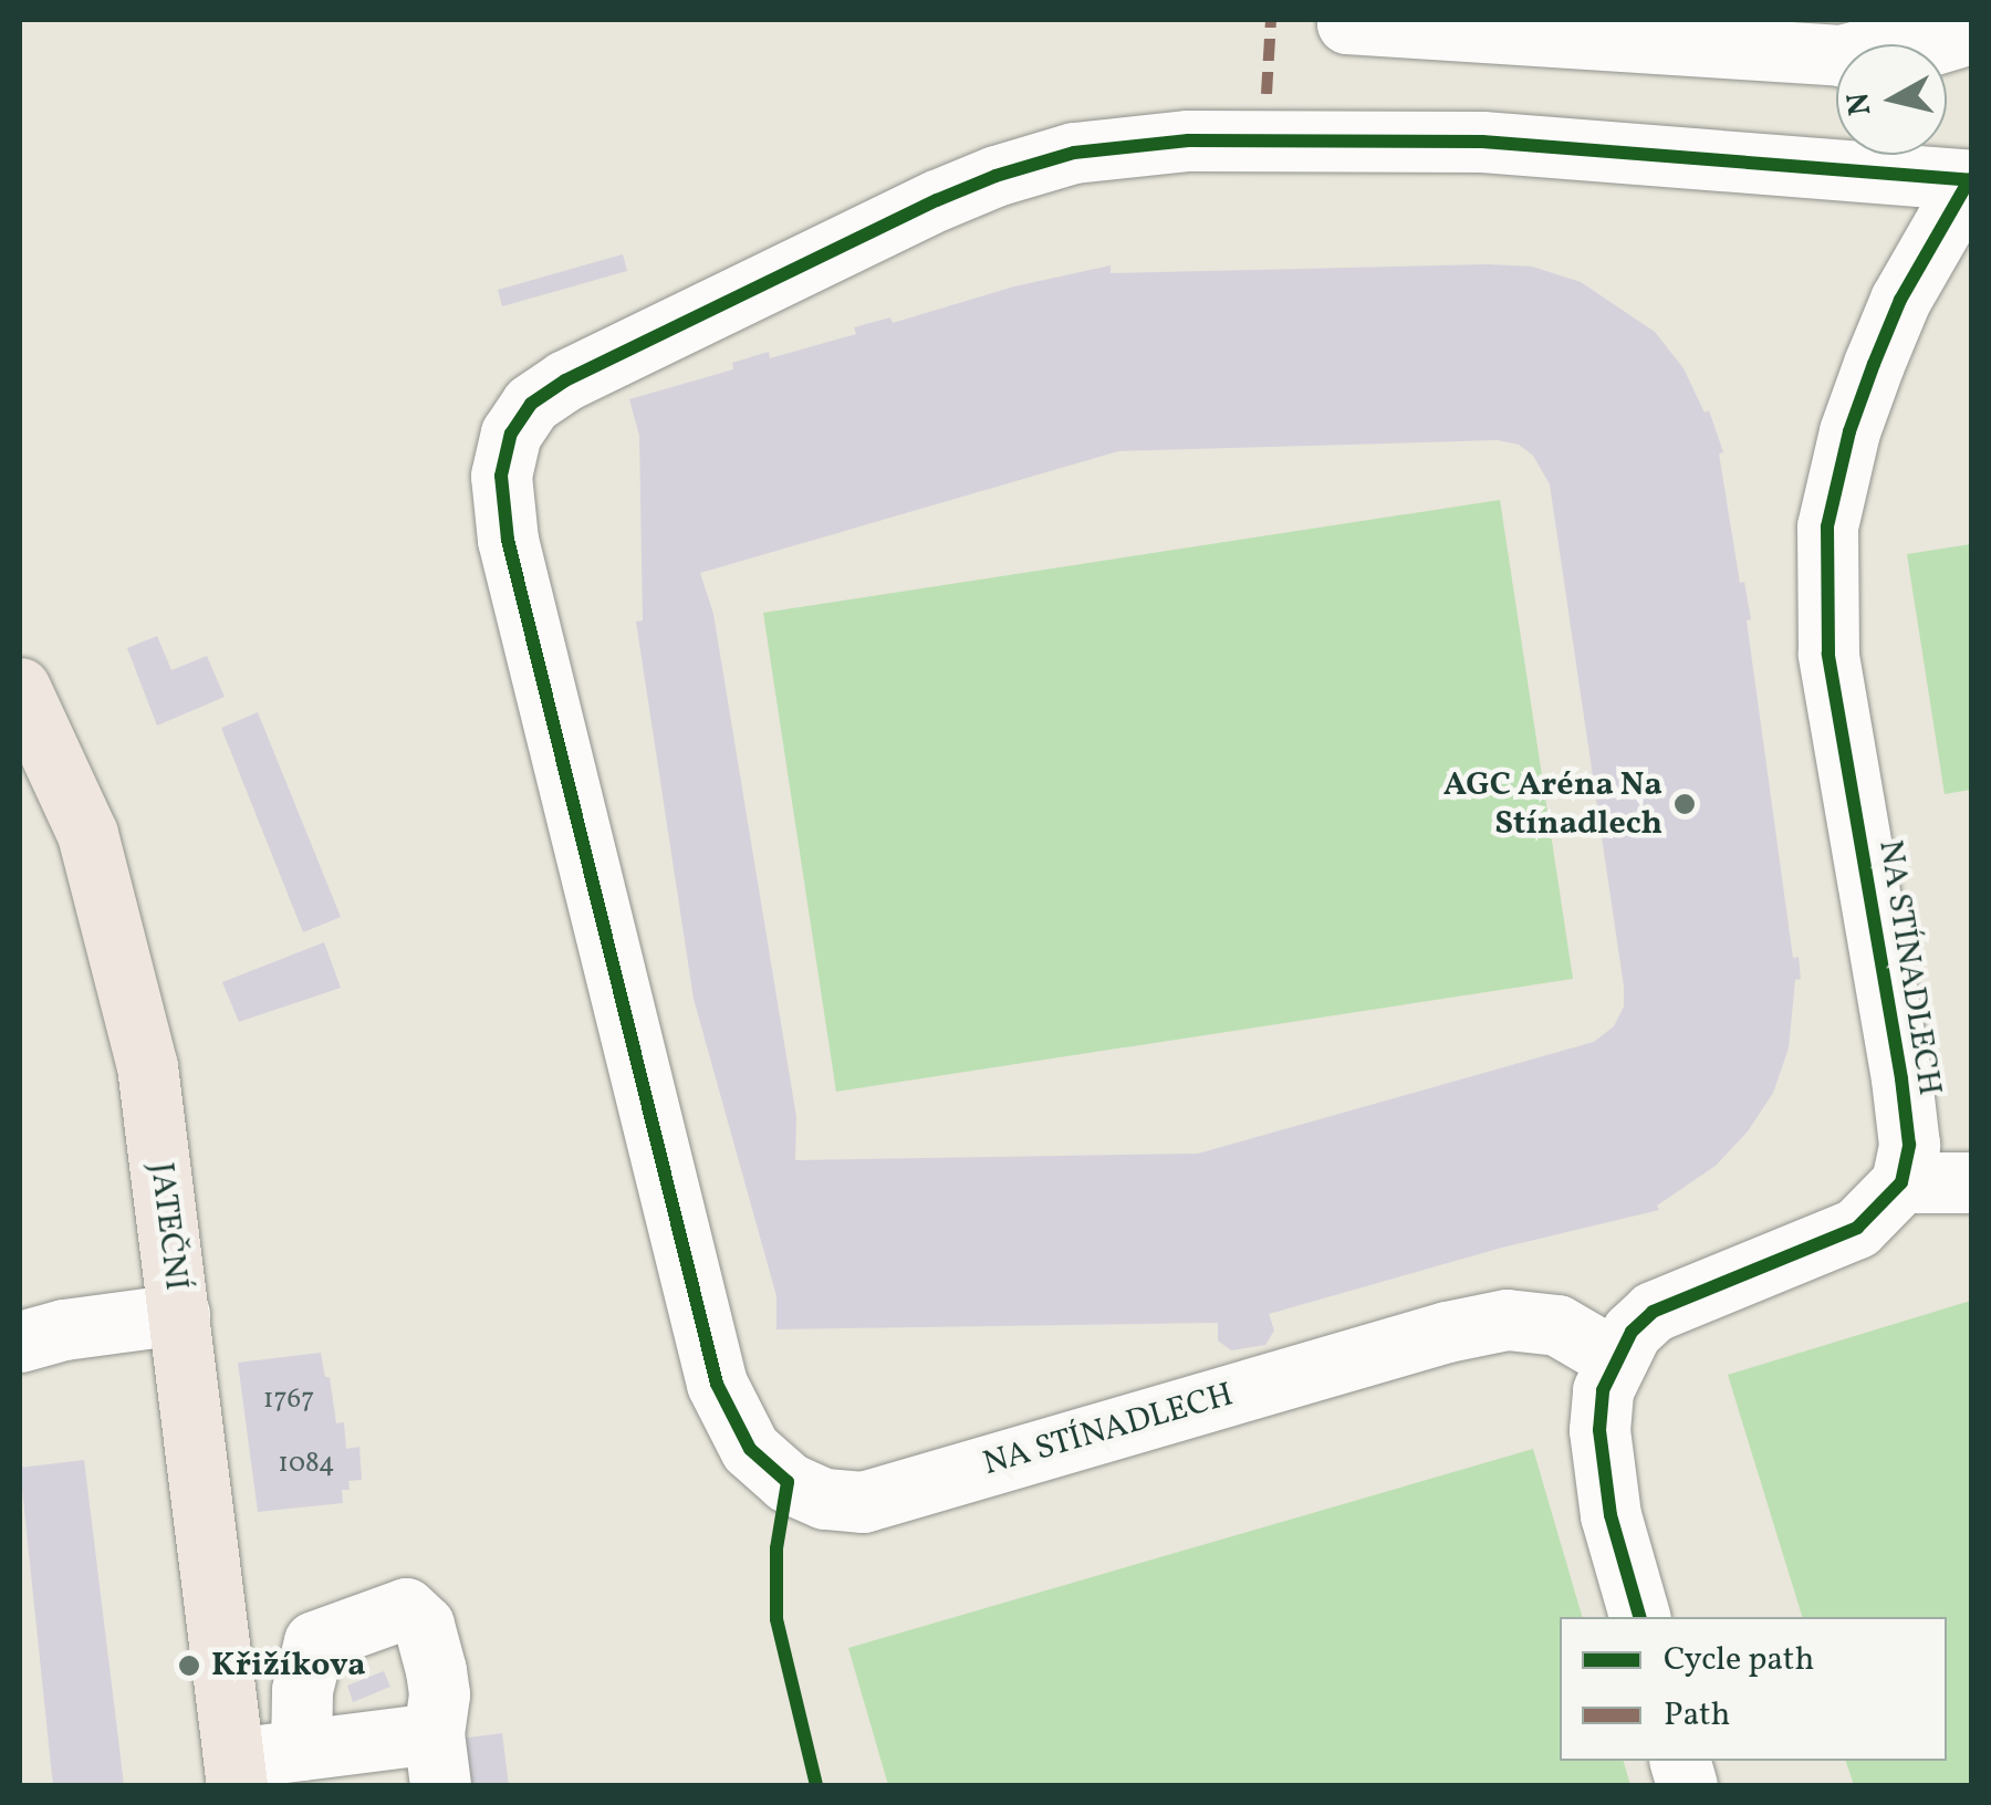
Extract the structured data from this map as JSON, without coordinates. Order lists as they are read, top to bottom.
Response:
{
  "streets": {
    "main road": ["JATEČNÍ"],
    "street": ["NA STÍNADLECH"]
  },
  "places": ["AGC Aréna Na Stínadlech", "Křižíkova"],
  "house_numbers": ["1767", "1084"],
  "legend": ["Cycle path", "Path"],
  "north": "left"
}
